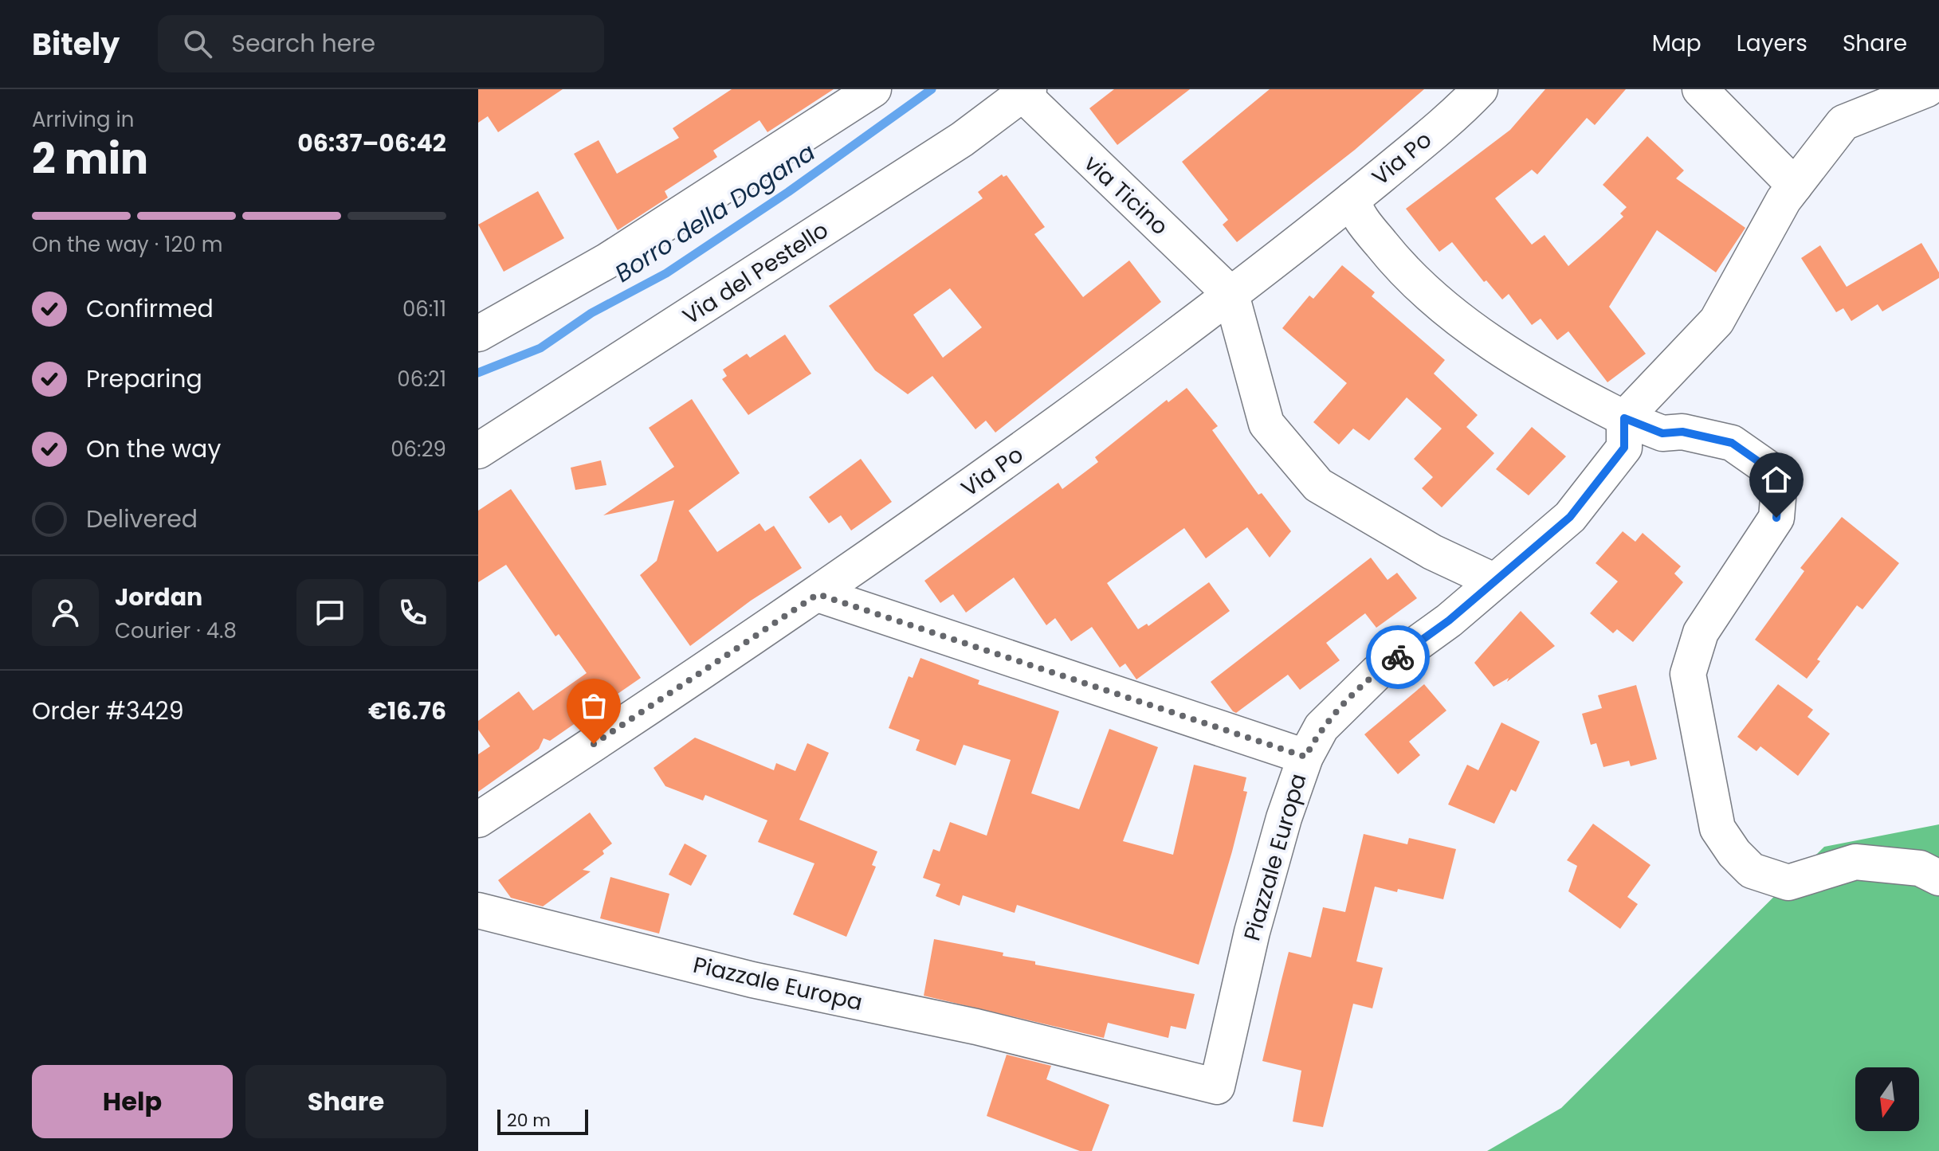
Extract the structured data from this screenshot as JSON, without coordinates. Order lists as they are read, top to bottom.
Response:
{
  "streets": {
    "street": [
      "Via Po",
      "via Ticino",
      "Via del Pestello",
      "Piazzale Europa"
    ]
  },
  "crossings": [
    ["Via Po", "via Ticino"],
    ["via Ticino", "Via del Pestello"]
  ],
  "water": ["Borro della Dogana"],
  "scale_bar": "20 m",
  "north": "bottom",
  "page": {
    "header": "Bitely",
    "search": "Search here",
    "nav": ["Map", "Layers", "Share"],
    "heading": ["2 min", "Arriving in", "06:37–06:42"],
    "panel": [
      "Jordan",
      "Courier · 4.8",
      "Order #3429",
      "€16.76"
    ],
    "bar": "On the way · 120 m",
    "list": [
      ["Confirmed", "06:11"],
      ["Preparing", "06:21"],
      ["On the way", "06:29"],
      "Delivered"
    ],
    "buttons": ["Help", "Share"],
    "scale": "20 m"
  }
}
